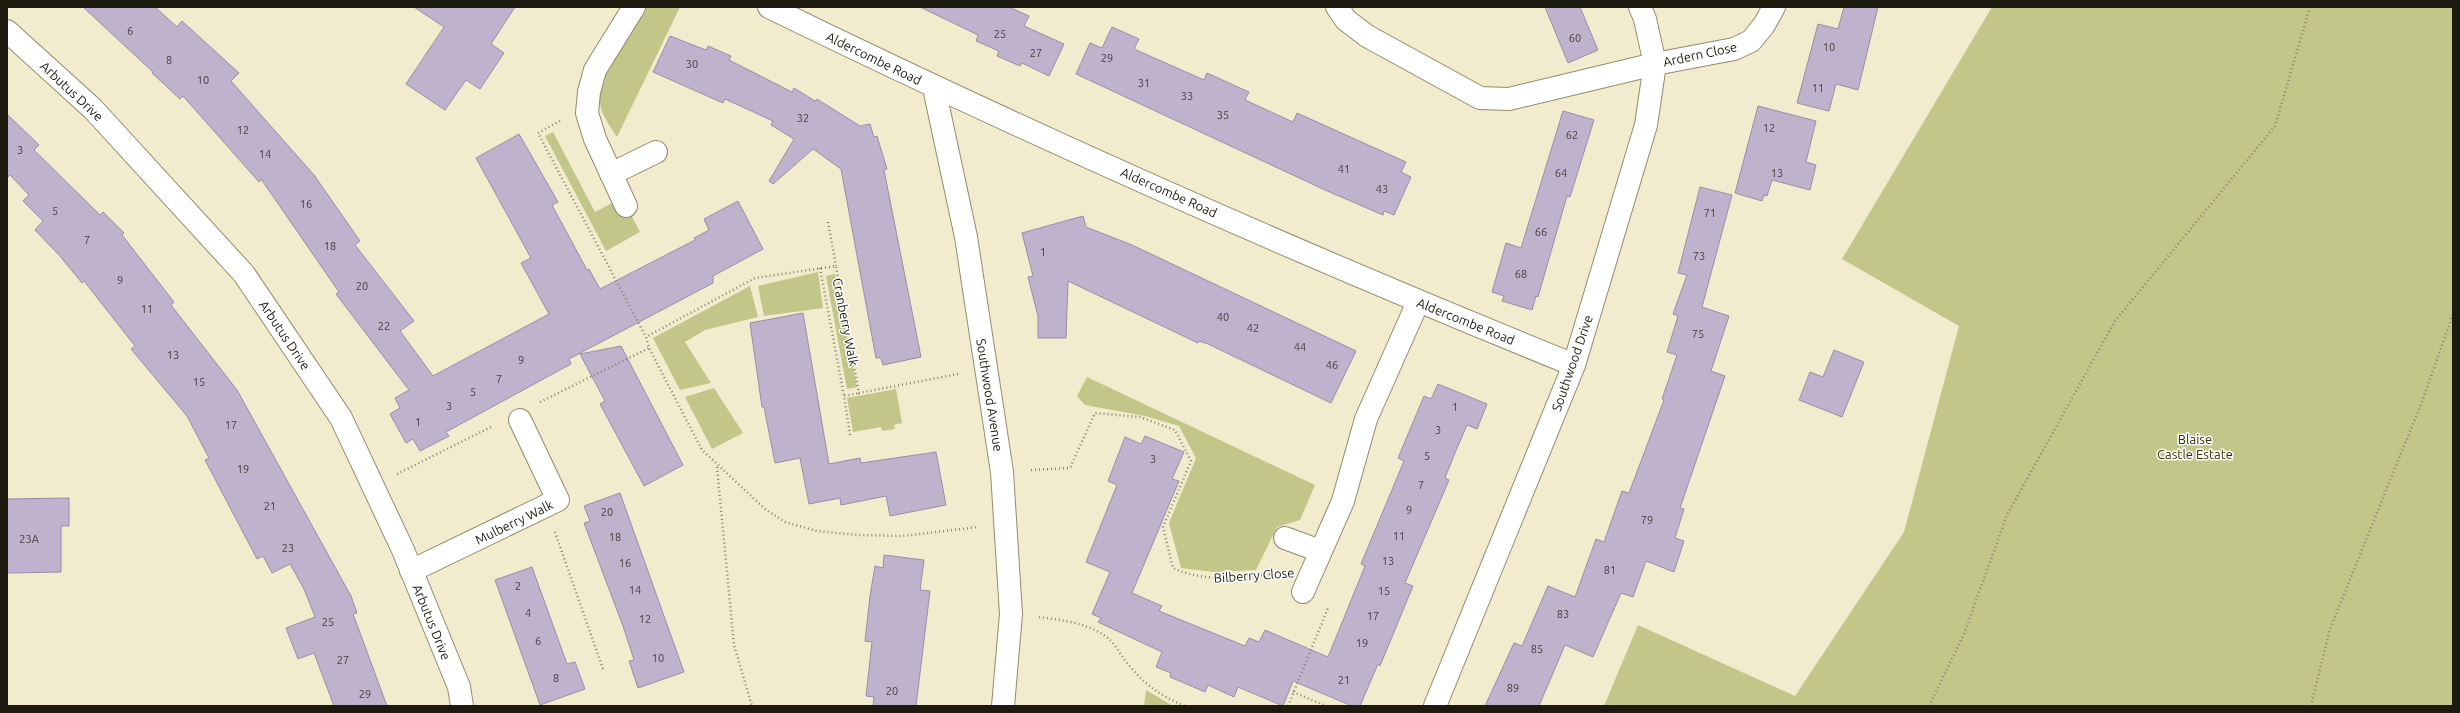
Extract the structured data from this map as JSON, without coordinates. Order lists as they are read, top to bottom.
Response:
{
  "streets": {
    "street": [
      "Ardern Close",
      "Aldercombe Road",
      "Arbutus Drive",
      "Southwood Drive",
      "Southwood Avenue",
      "Mulberry Walk",
      "Bilberry Close"
    ],
    "path": ["Cranberry Walk"]
  },
  "crossings": [
    ["Ardern Close", "Southwood Drive"],
    ["Aldercombe Road", "Southwood Drive"],
    ["Aldercombe Road", "Southwood Avenue"],
    ["Aldercombe Road", "Bilberry Close"],
    ["Arbutus Drive", "Mulberry Walk"],
    ["Southwood Avenue", "Bilberry Close"]
  ],
  "parks": ["Blaise Castle Estate"],
  "house_numbers": [
    "6",
    "25",
    "60",
    "10",
    "27",
    "29",
    "8",
    "30",
    "10",
    "31",
    "11",
    "33",
    "35",
    "32",
    "12",
    "12",
    "62",
    "3",
    "14",
    "41",
    "64",
    "13",
    "43",
    "16",
    "5",
    "71",
    "66",
    "7",
    "18",
    "1",
    "73",
    "68",
    "9",
    "20",
    "11",
    "40",
    "22",
    "42",
    "75",
    "44",
    "13",
    "9",
    "46",
    "7",
    "15",
    "5",
    "3",
    "1",
    "1",
    "17",
    "3",
    "5",
    "3",
    "19",
    "7",
    "21",
    "9",
    "20",
    "79",
    "11",
    "18",
    "23A",
    "23",
    "13",
    "16",
    "81",
    "2",
    "14",
    "15",
    "4",
    "83",
    "17",
    "12",
    "25",
    "6",
    "19",
    "85",
    "10",
    "27",
    "8",
    "21",
    "89",
    "20",
    "29"
  ]
}
